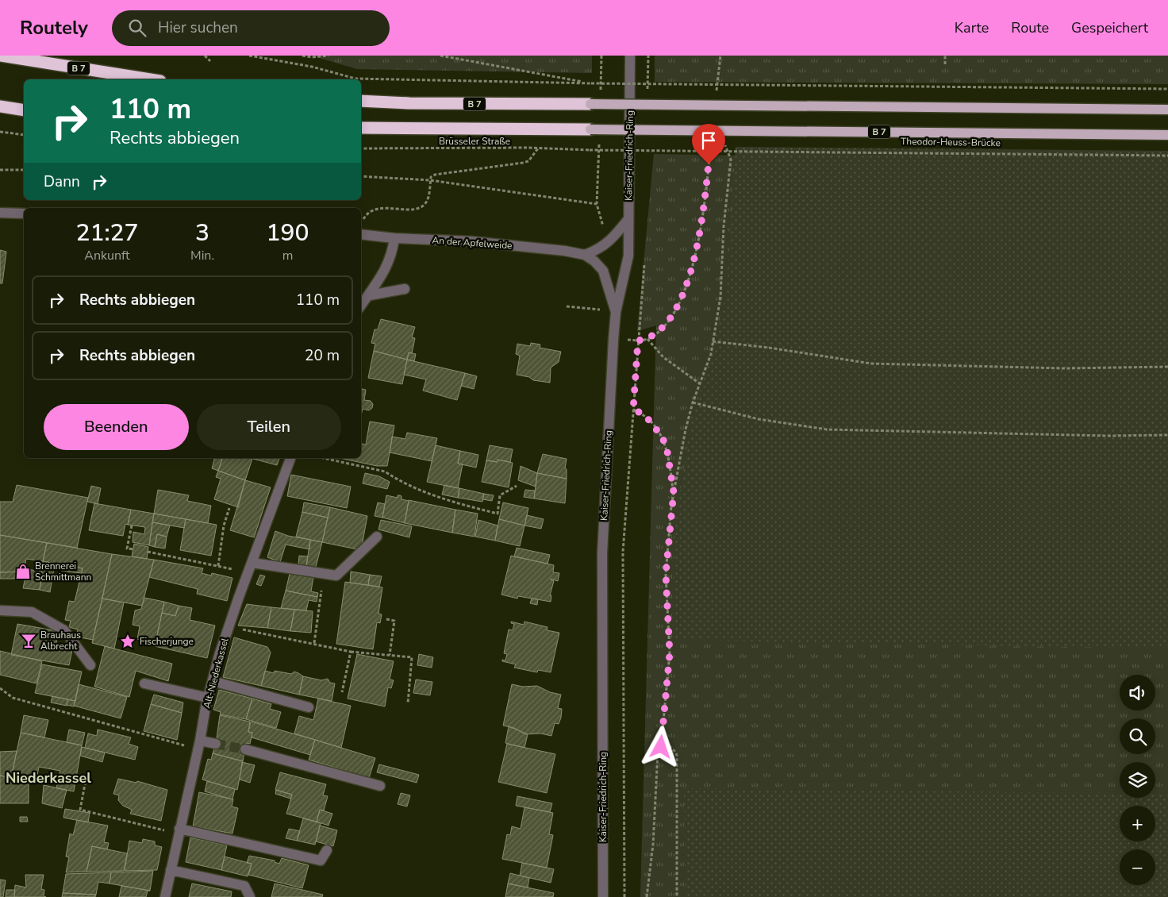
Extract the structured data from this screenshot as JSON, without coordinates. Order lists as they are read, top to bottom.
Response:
{
  "streets": {
    "highway": ["B 7"],
    "main road": ["Theodor-Heuss-Brücke"],
    "street": ["Kaiser-Friedrich-Ring", "An der Apfelweide", "Alt-Niederkassel"],
    "path": ["Brüsseler Straße"]
  },
  "crossings": [
    ["B 7", "Theodor-Heuss-Brücke"],
    ["Brüsseler Straße", "Theodor-Heuss-Brücke"],
    ["Kaiser-Friedrich-Ring", "An der Apfelweide"]
  ],
  "districts": ["Niederkassel"],
  "places": {
    "shop": ["Brennerei Schmittmann"],
    "bar": ["Brauhaus Albrecht"],
    "place": ["Fischerjunge"]
  },
  "page": {
    "header": "Routely",
    "search": "Hier suchen",
    "nav": ["Karte", "Route", "Gespeichert"],
    "turn": ["110 m", "Rechts abbiegen"],
    "then": "Dann",
    "eta": [
      "21:27",
      "Ankunft",
      "3",
      "Min.",
      "190",
      "m"
    ],
    "list": [
      {
        "name": "Rechts abbiegen",
        "value": "110 m"
      },
      {
        "name": "Rechts abbiegen",
        "value": "20 m"
      }
    ],
    "buttons": ["Beenden", "Teilen"],
    "map_buttons": ["+", "−"]
  }
}
